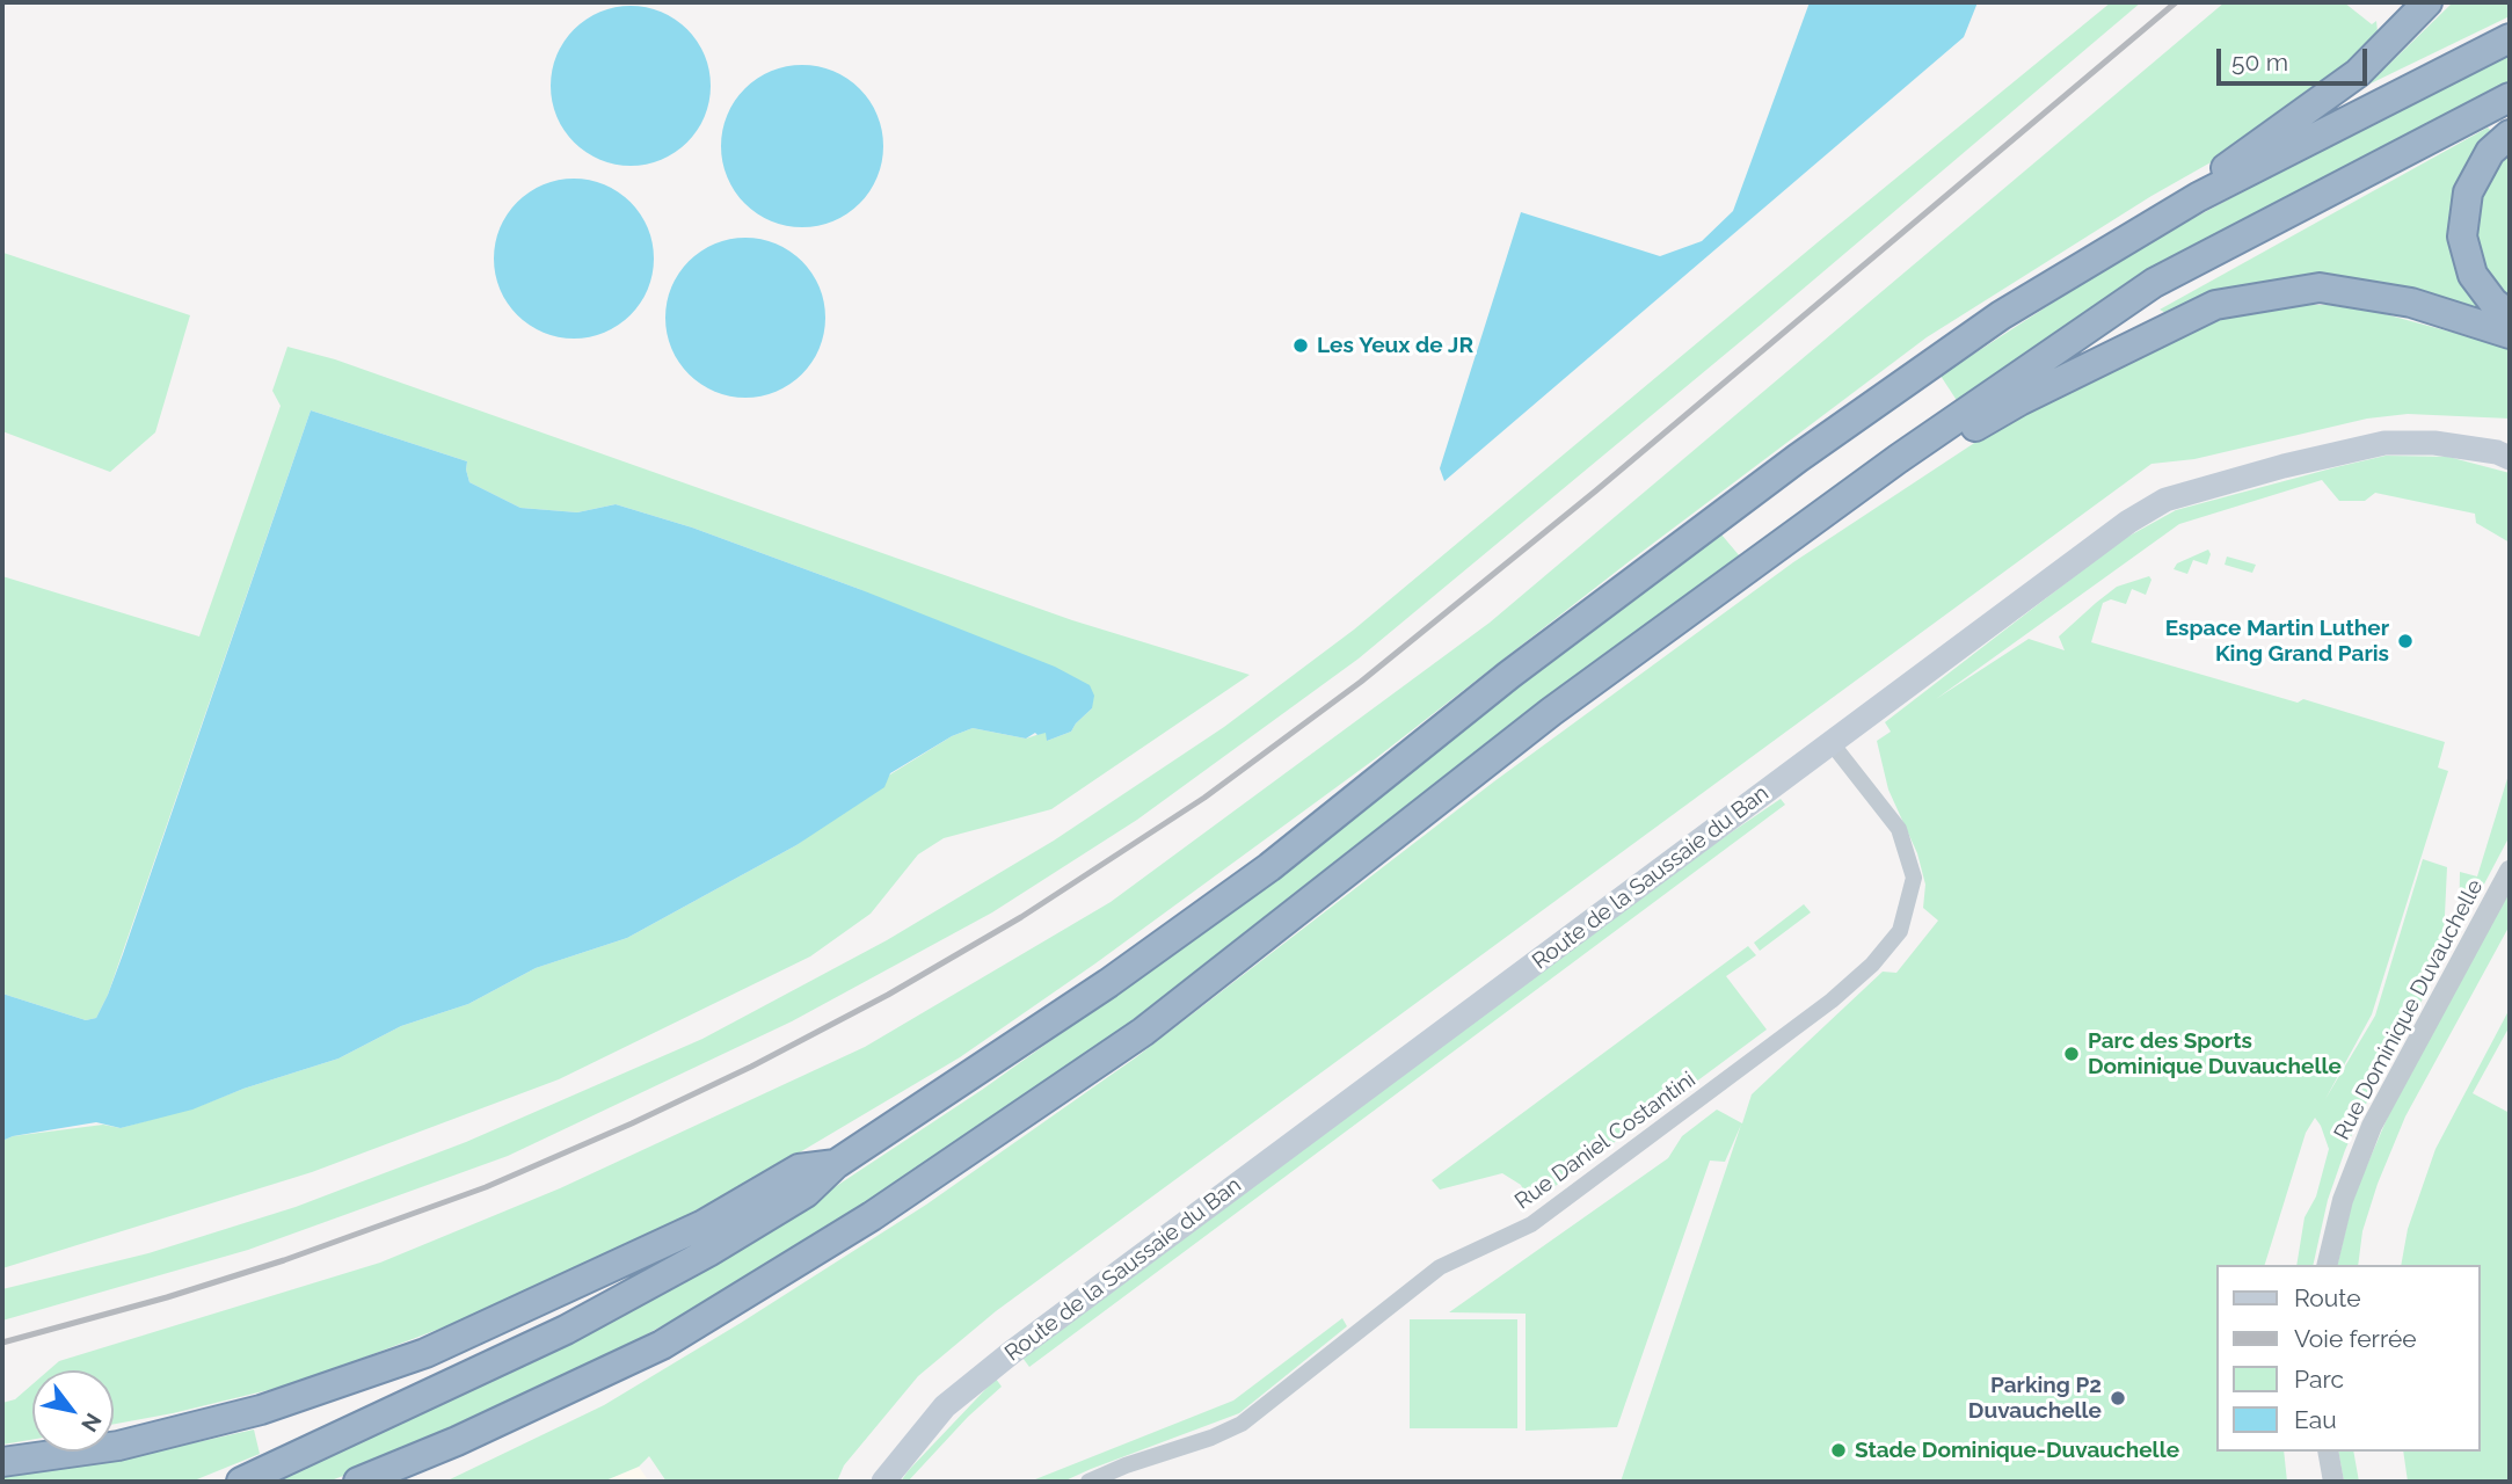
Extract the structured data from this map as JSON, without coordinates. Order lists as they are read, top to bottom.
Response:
{
  "streets": {
    "main road": ["Route de la Saussaie du Ban"],
    "street": ["Rue Dominique Duvauchelle", "Rue Daniel Costantini"]
  },
  "crossings": [
    ["Route de la Saussaie du Ban", "Rue Daniel Costantini"]
  ],
  "places": [
    "Les Yeux de JR",
    "Espace Martin Luther King Grand Paris",
    "Parc des Sports Dominique Duvauchelle",
    "Parking P2 Duvauchelle",
    "Stade Dominique-Duvauchelle"
  ],
  "legend": [
    "Route",
    "Voie ferrée",
    "Parc",
    "Eau"
  ],
  "scale_bar": "50 m",
  "north": "bottom right"
}
